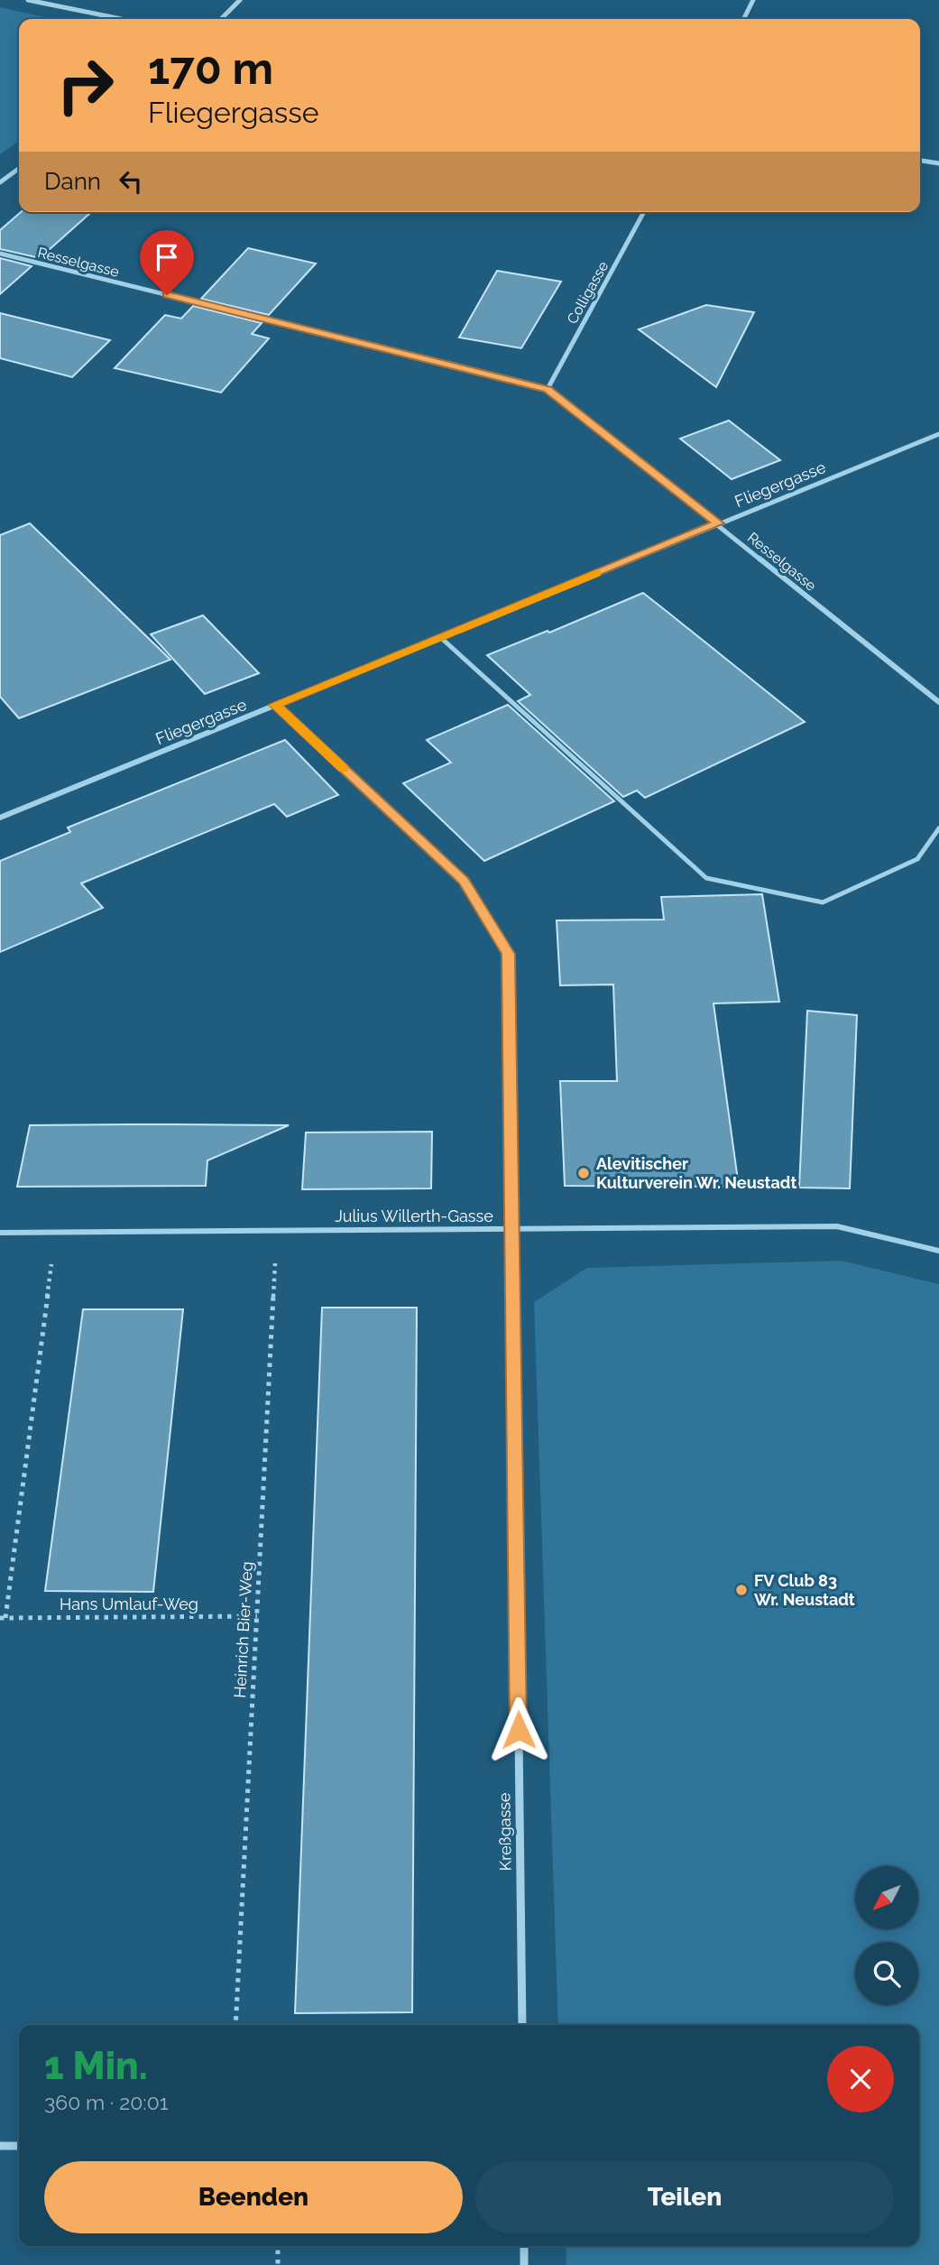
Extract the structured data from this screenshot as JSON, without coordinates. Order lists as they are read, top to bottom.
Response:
{
  "streets": {
    "street": [
      "Resselgasse",
      "Colligasse",
      "Fliegergasse",
      "Julius Willerth-Gasse",
      "Kreßgasse"
    ],
    "path": ["Hans Umlauf-Weg", "Heinrich Bier-Weg"]
  },
  "crossings": [
    ["Resselgasse", "Colligasse"],
    ["Resselgasse", "Fliegergasse"],
    ["Fliegergasse", "Kreßgasse"],
    ["Julius Willerth-Gasse", "Heinrich Bier-Weg"],
    ["Julius Willerth-Gasse", "Kreßgasse"],
    ["Hans Umlauf-Weg", "Heinrich Bier-Weg"]
  ],
  "places": ["Alevitischer Kulturverein Wr. Neustadt", "FV Club 83 Wr. Neustadt"],
  "north": "bottom left",
  "page": {
    "turn": ["170 m", "Fliegergasse"],
    "then": "Dann",
    "heading": ["1 Min.", "360 m · 20:01"],
    "buttons": ["Beenden", "Teilen"]
  }
}
